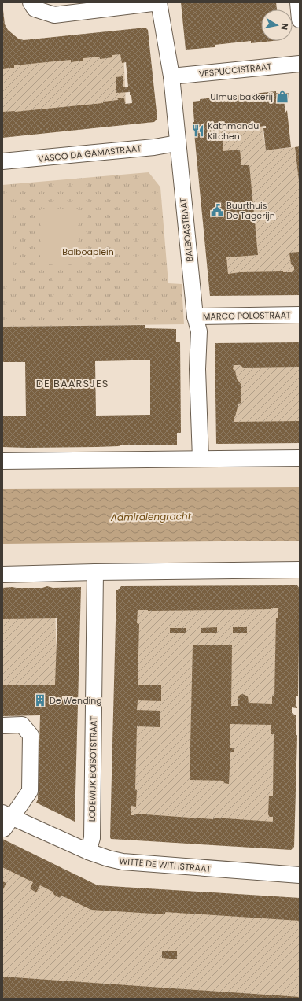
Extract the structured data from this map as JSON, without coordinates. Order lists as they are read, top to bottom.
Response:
{
  "streets": {
    "street": [
      "VESPUCCISTRAAT",
      "VASCO DA GAMASTRAAT",
      "BALBOASTRAAT",
      "MARCO POLOSTRAAT",
      "LODEWIJK BOISOTSTRAAT",
      "WITTE DE WITHSTRAAT"
    ]
  },
  "crossings": [
    ["VESPUCCISTRAAT", "BALBOASTRAAT"],
    ["VASCO DA GAMASTRAAT", "BALBOASTRAAT"],
    ["BALBOASTRAAT", "MARCO POLOSTRAAT"],
    ["LODEWIJK BOISOTSTRAAT", "WITTE DE WITHSTRAAT"]
  ],
  "districts": ["DE BAARSJES"],
  "water": ["Admiralengracht"],
  "parks": ["Balboaplein"],
  "places": {
    "shop": ["Ulmus bakkerij"],
    "restaurant": ["Kathmandu Kitchen"],
    "public building": ["Buurthuis De Tagerijn"],
    "building": ["De Wending"]
  },
  "north": "right"
}
